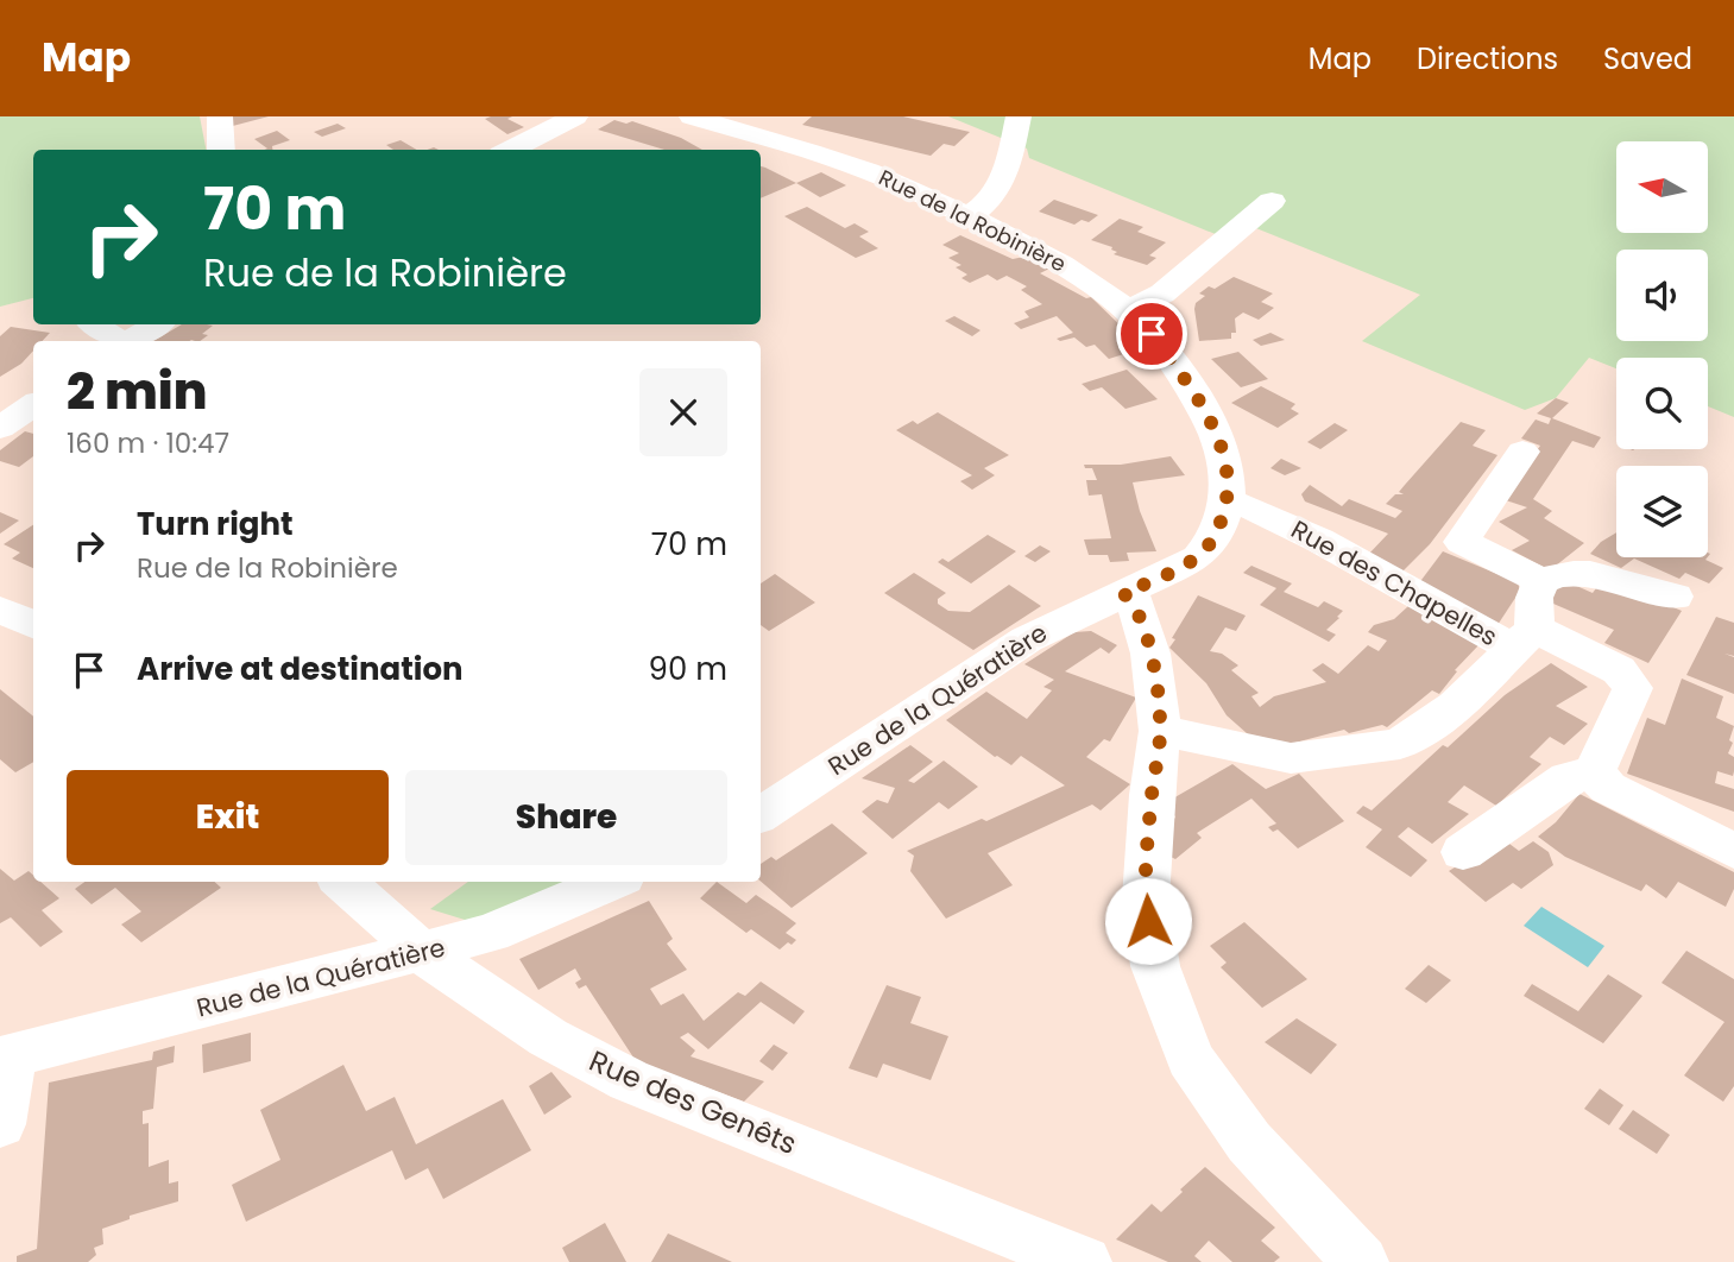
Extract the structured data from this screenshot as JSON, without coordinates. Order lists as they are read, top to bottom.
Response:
{
  "streets": {
    "street": [
      "Rue de la Robinière",
      "Rue des Chapelles",
      "Rue de la Quératière",
      "Rue des Genêts"
    ]
  },
  "crossings": [
    ["Rue de la Robinière", "Rue des Chapelles"],
    ["Rue de la Robinière", "Rue de la Quératière"],
    ["Rue de la Quératière", "Rue des Genêts"]
  ],
  "north": "left",
  "page": {
    "header": "Map",
    "nav": ["Map", "Directions", "Saved"],
    "turn": ["70 m", "Rue de la Robinière"],
    "heading": ["2 min", "160 m · 10:47"],
    "list": [
      {
        "name": "Turn right",
        "note": "Rue de la Robinière",
        "value": "70 m"
      },
      {
        "name": "Arrive at destination",
        "value": "90 m"
      }
    ],
    "buttons": ["Exit", "Share"]
  }
}
